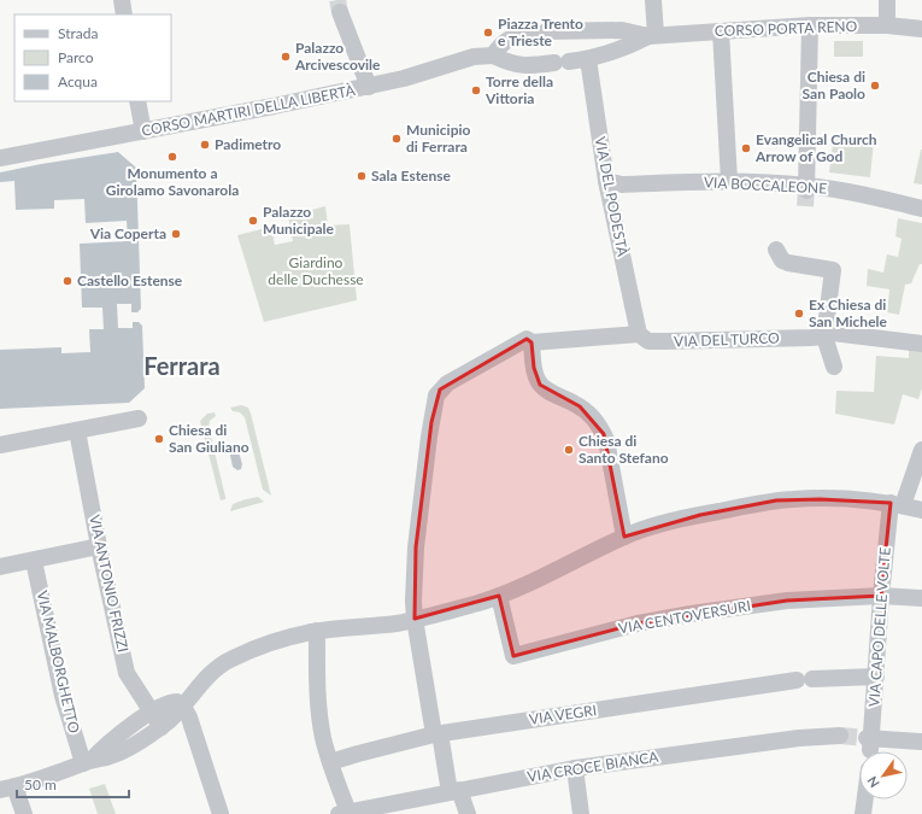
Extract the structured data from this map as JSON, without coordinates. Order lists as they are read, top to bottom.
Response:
{
  "streets": {
    "street": [
      "CORSO PORTA RENO",
      "CORSO MARTIRI DELLA LIBERTÀ",
      "VIA BOCCALEONE",
      "VIA DEL PODESTÀ",
      "VIA DEL TURCO",
      "VIA ANTONIO FRIZZI",
      "VIA CENTOVERSURI",
      "VIA CAPO DELLE VOLTE",
      "VIA MALBORGHETTO",
      "VIA VEGRI",
      "VIA CROCE BIANCA"
    ]
  },
  "crossings": [
    ["CORSO PORTA RENO", "CORSO MARTIRI DELLA LIBERTÀ"],
    ["CORSO PORTA RENO", "VIA DEL PODESTÀ"],
    ["VIA BOCCALEONE", "VIA DEL PODESTÀ"],
    ["VIA DEL PODESTÀ", "VIA DEL TURCO"],
    ["VIA CENTOVERSURI", "VIA CAPO DELLE VOLTE"],
    ["VIA CAPO DELLE VOLTE", "VIA VEGRI"]
  ],
  "districts": ["Ferrara"],
  "parks": ["Giardino delle Duchesse"],
  "places": [
    "Piazza Trento e Trieste",
    "Palazzo Arcivescovile",
    "Chiesa di San Paolo",
    "Torre della Vittoria",
    "Municipio di Ferrara",
    "Padimetro",
    "Evangelical Church Arrow of God",
    "Monumento a Girolamo Savonarola",
    "Sala Estense",
    "Palazzo Municipale",
    "Via Coperta",
    "Castello Estense",
    "Ex Chiesa di San Michele",
    "Chiesa di San Giuliano",
    "Chiesa di Santo Stefano"
  ],
  "legend": ["Strada", "Parco", "Acqua"],
  "scale_bar": "50 m",
  "north": "bottom left"
}
